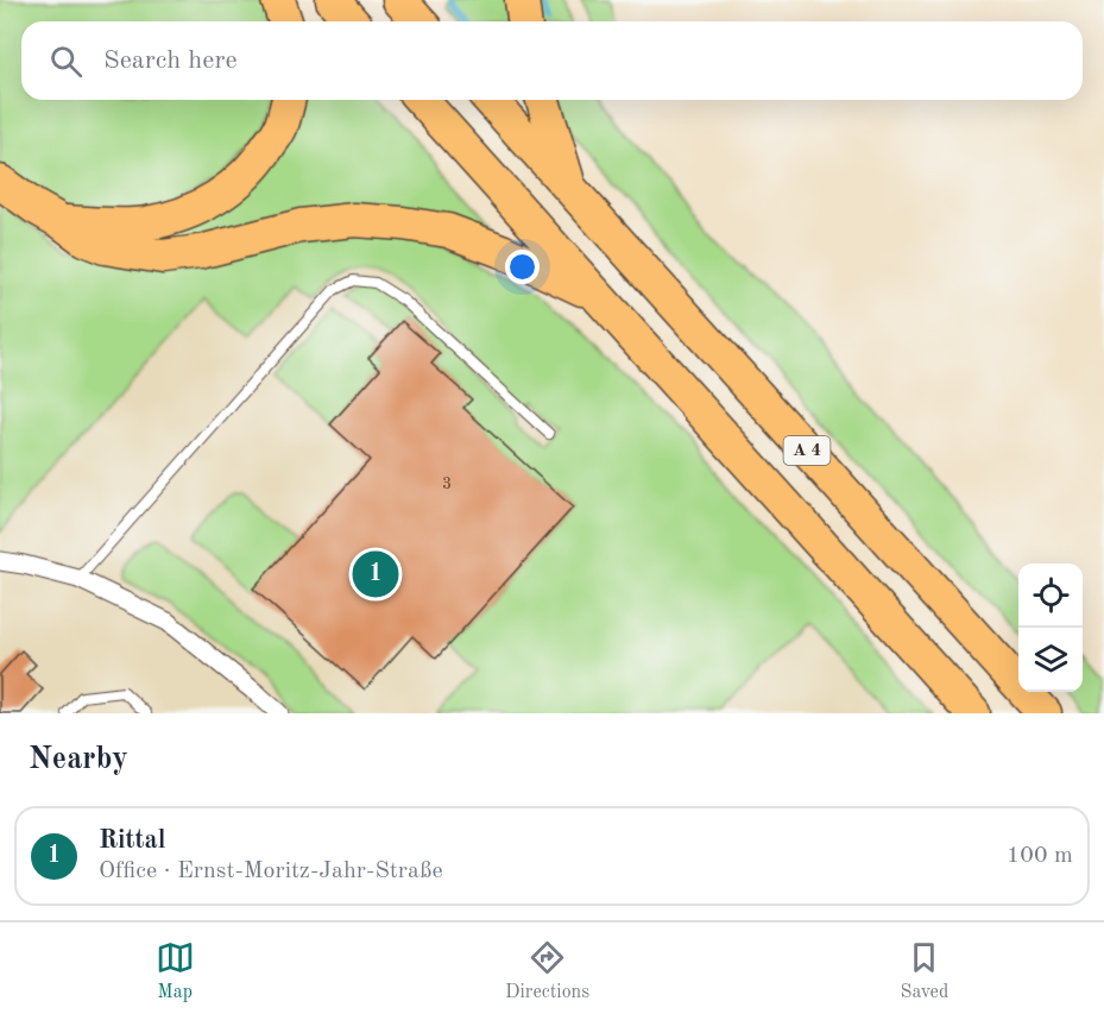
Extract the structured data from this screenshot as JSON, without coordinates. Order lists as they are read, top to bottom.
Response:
{
  "streets": {
    "highway": ["A 4"]
  },
  "house_numbers": ["3"],
  "page": {
    "search": "Search here",
    "pins": "1",
    "heading": "Nearby",
    "list": [
      {
        "mark": "1",
        "name": "Rittal",
        "note": "Office · Ernst-Moritz-Jahr-Straße",
        "value": "100 m"
      }
    ],
    "nav": ["Map", "Directions", "Saved"]
  }
}
